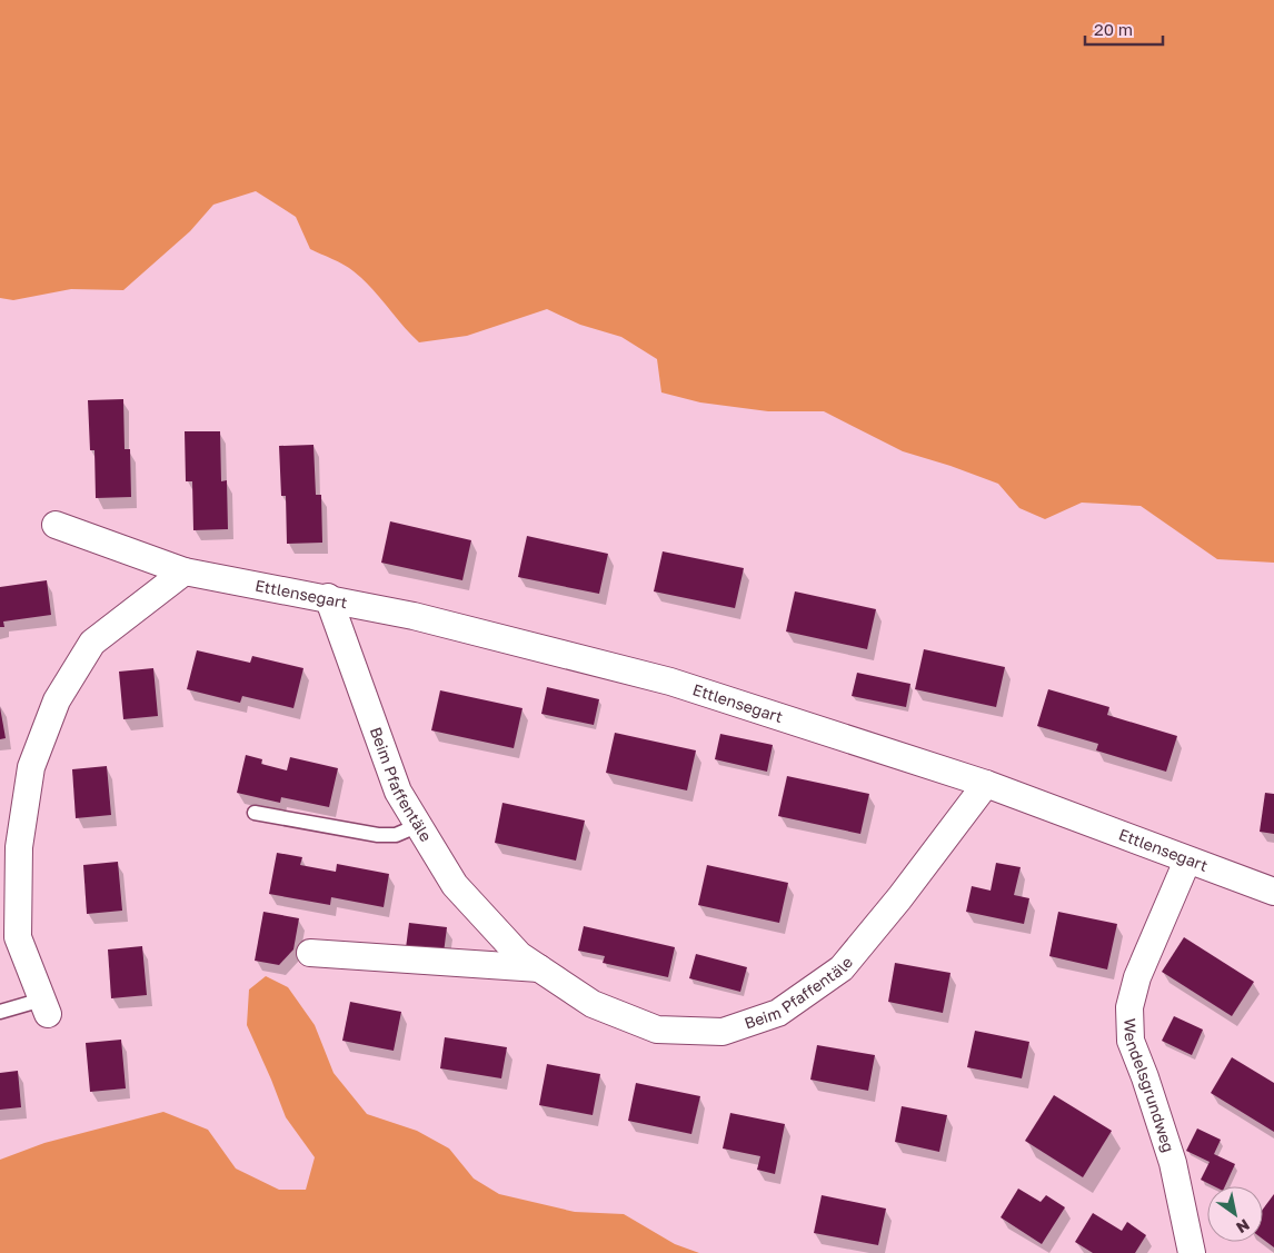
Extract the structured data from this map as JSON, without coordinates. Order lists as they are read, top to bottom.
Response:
{
  "streets": {
    "street": ["Ettlensegart", "Beim Pfaffentäle", "Wendelsgrundweg"]
  },
  "crossings": [
    ["Ettlensegart", "Beim Pfaffentäle"],
    ["Ettlensegart", "Wendelsgrundweg"]
  ],
  "scale_bar": "20 m",
  "north": "bottom right"
}
